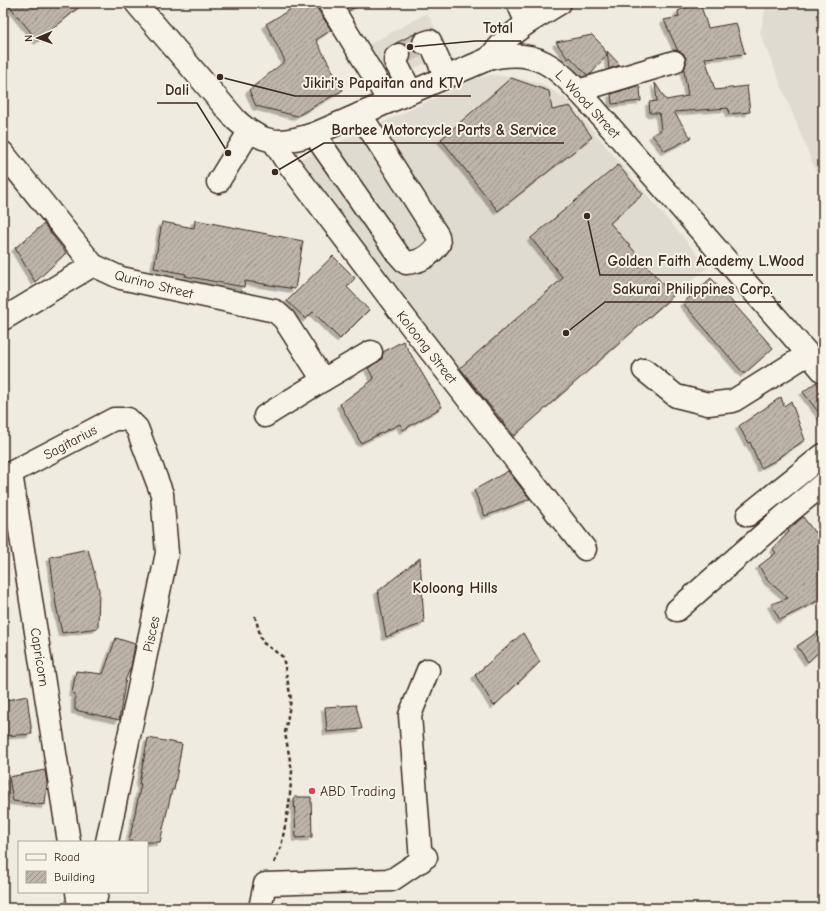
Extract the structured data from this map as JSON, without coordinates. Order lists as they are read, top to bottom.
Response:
{
  "streets": {
    "street": [
      "L. Wood Street",
      "Qurino Street",
      "Koloong Street",
      "Sagitarius",
      "Pisces",
      "Capricorn"
    ]
  },
  "crossings": [
    ["L. Wood Street", "Koloong Street"],
    ["Sagitarius", "Pisces"],
    ["Sagitarius", "Capricorn"]
  ],
  "districts": ["Koloong Hills"],
  "places": [
    "Total",
    "Jikiri's Papaitan and KTV",
    "Dali",
    "Barbee Motorcycle Parts & Service",
    "Golden Faith Academy L.Wood",
    "Sakurai Philippines Corp.",
    "ABD Trading"
  ],
  "legend": ["Road", "Building"],
  "north": "left"
}
